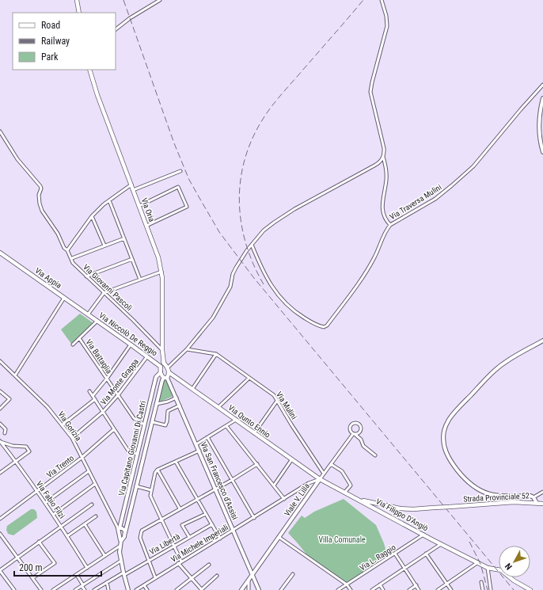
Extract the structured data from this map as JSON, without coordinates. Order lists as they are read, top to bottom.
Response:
{
  "streets": {
    "main road": [
      "Via Oria",
      "Via Appia",
      "Via Niccolò De Reggio",
      "Via Qunto Ennio",
      "Strada Provinciale 52",
      "Via Filippo D'Angiò"
    ],
    "street": [
      "Via Traversa Mulini",
      "Via Giovanni Pascoli",
      "Via Battaglia",
      "Via Monte Grappa",
      "Via Mulini",
      "Via Gorizia",
      "Via Capitano Giovanni Di Castri",
      "Via Trento",
      "Via San Francesco d'Assisi",
      "Via Fabio Filzi",
      "Viale V. Lilla",
      "Via Michele Imperiali",
      "Via Libertà",
      "Via L. Raggio"
    ]
  },
  "crossings": [
    ["Via Oria", "Via Giovanni Pascoli"],
    ["Via Oria", "Via Niccolò De Reggio"],
    ["Via Oria", "Via Capitano Giovanni Di Castri"],
    ["Via Appia", "Via Niccolò De Reggio"],
    ["Via Niccolò De Reggio", "Via Battaglia"],
    ["Via Niccolò De Reggio", "Via Monte Grappa"],
    ["Via Niccolò De Reggio", "Via Qunto Ennio"],
    ["Via Battaglia", "Via Monte Grappa"],
    ["Via Battaglia", "Via Capitano Giovanni Di Castri"],
    ["Via Monte Grappa", "Via Gorizia"],
    ["Via Mulini", "Viale V. Lilla"],
    ["Via Qunto Ennio", "Viale V. Lilla"],
    ["Via Qunto Ennio", "Via Filippo D'Angiò"],
    ["Via Qunto Ennio", "Via Michele Imperiali"],
    ["Via Gorizia", "Via Capitano Giovanni Di Castri"],
    ["Via Gorizia", "Via Trento"],
    ["Via Capitano Giovanni Di Castri", "Via San Francesco d'Assisi"],
    ["Via Trento", "Via Fabio Filzi"],
    ["Via San Francesco d'Assisi", "Viale V. Lilla"],
    ["Via San Francesco d'Assisi", "Via Michele Imperiali"],
    ["Strada Provinciale 52", "Via Filippo D'Angiò"],
    ["Viale V. Lilla", "Via Filippo D'Angiò"],
    ["Viale V. Lilla", "Via Michele Imperiali"],
    ["Via Filippo D'Angiò", "Via Michele Imperiali"],
    ["Via Filippo D'Angiò", "Via L. Raggio"]
  ],
  "parks": ["Villa Comunale"],
  "legend": ["Road", "Railway", "Park"],
  "scale_bar": "200 m",
  "north": "bottom left"
}
